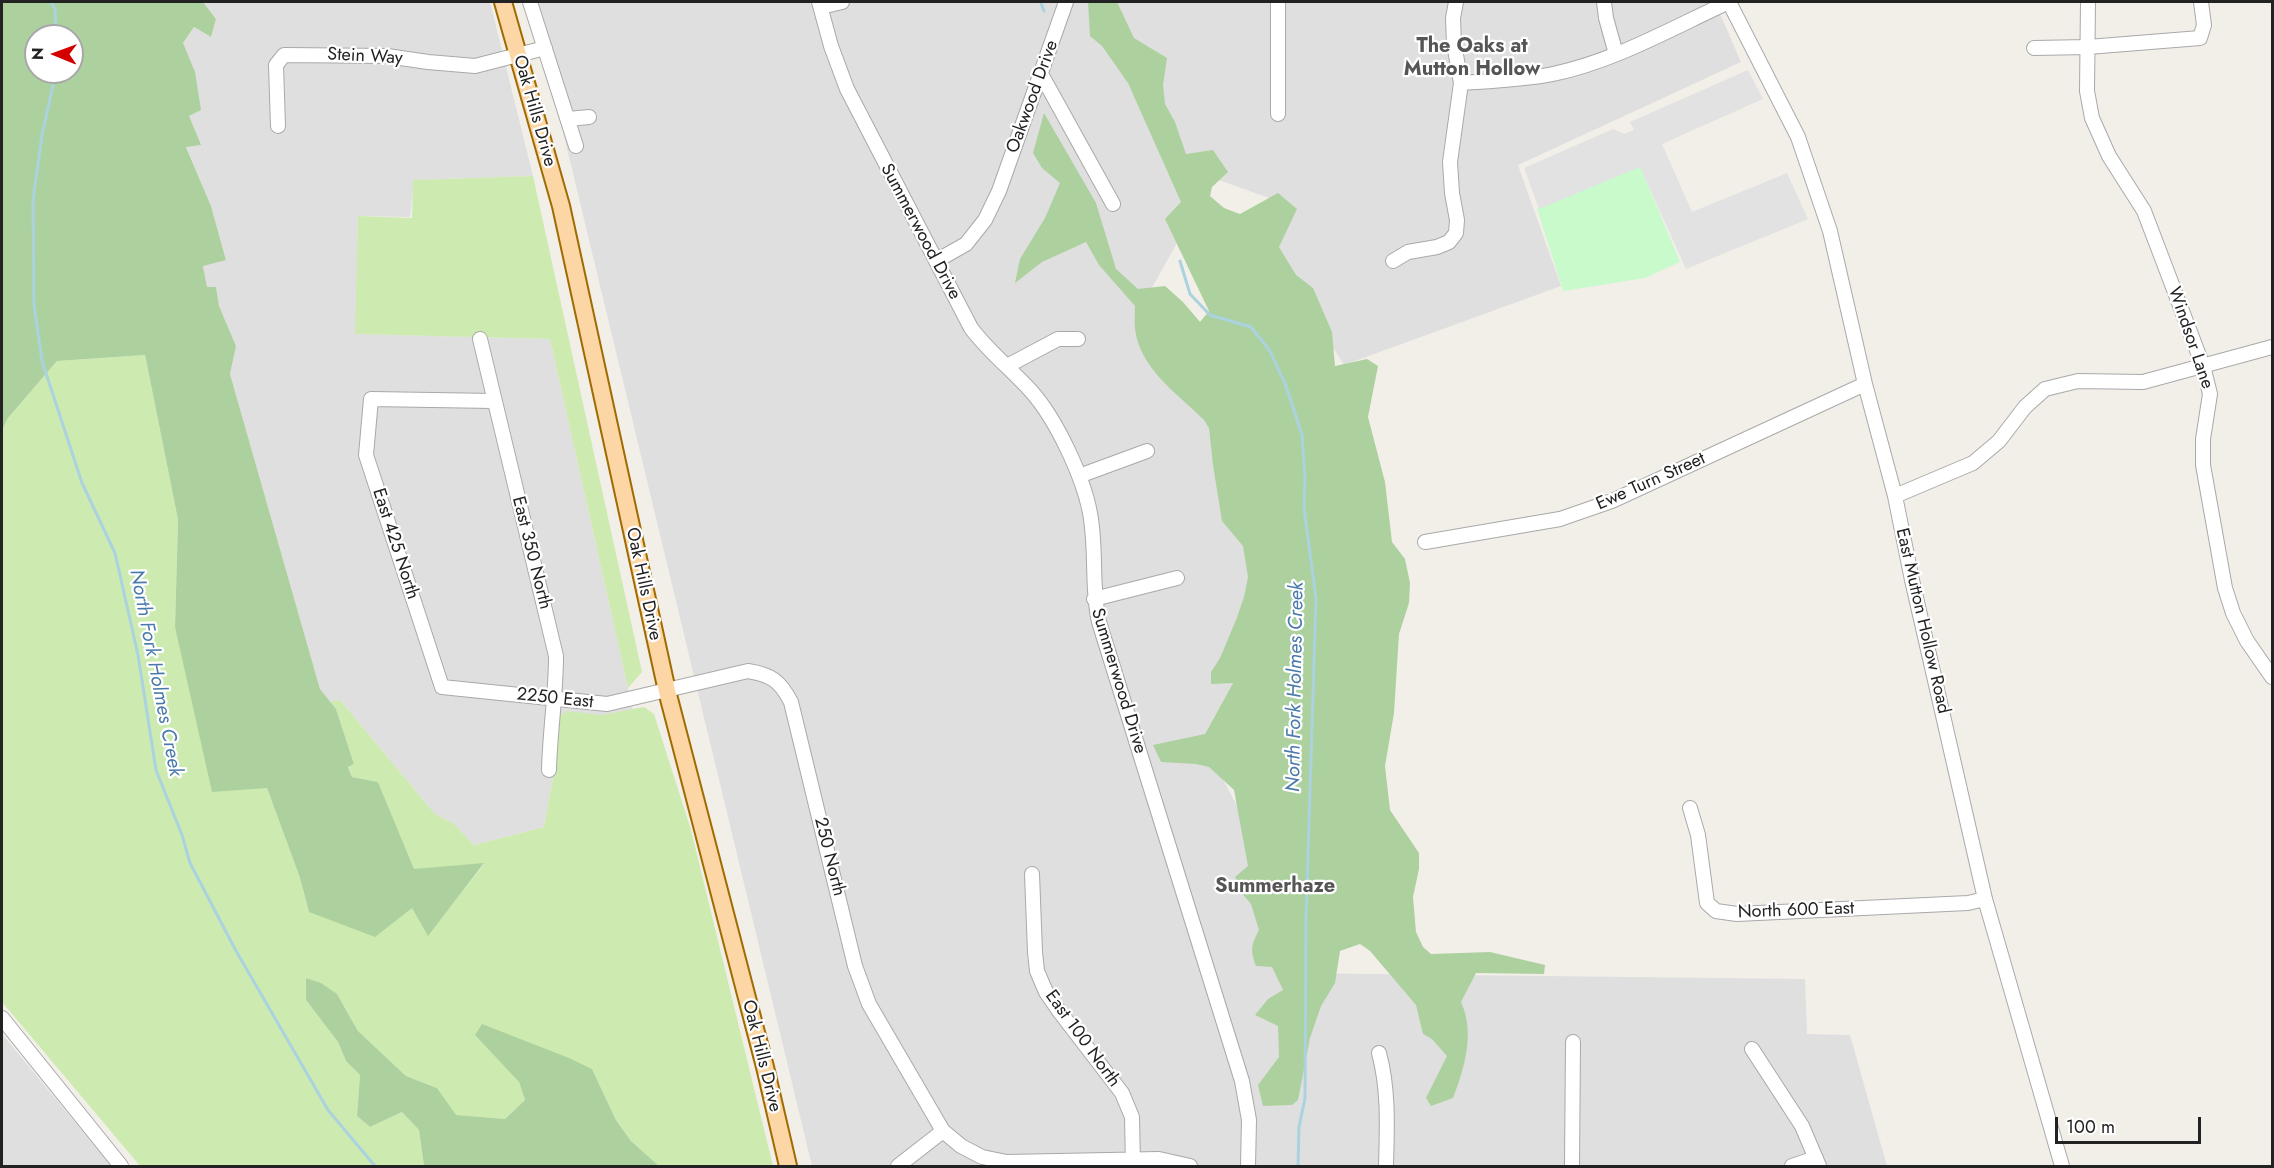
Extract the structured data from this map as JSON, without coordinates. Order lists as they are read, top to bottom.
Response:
{
  "streets": {
    "main road": ["Oak Hills Drive"],
    "street": [
      "Stein Way",
      "Oakwood Drive",
      "Summerwood Drive",
      "Windsor Lane",
      "Ewe Turn Street",
      "East 425 North",
      "East 350 North",
      "East Mutton Hollow Road",
      "2250 East",
      "250 North",
      "North 600 East",
      "East 100 North"
    ]
  },
  "crossings": [
    ["Stein Way", "Oak Hills Drive"],
    ["Oakwood Drive", "Summerwood Drive"],
    ["Oak Hills Drive", "2250 East"],
    ["Oak Hills Drive", "250 North"],
    ["Ewe Turn Street", "East Mutton Hollow Road"],
    ["East 425 North", "East 350 North"],
    ["East 425 North", "2250 East"],
    ["East 350 North", "2250 East"],
    ["East Mutton Hollow Road", "North 600 East"],
    ["2250 East", "250 North"]
  ],
  "districts": ["The Oaks at Mutton Hollow", "Summerhaze"],
  "water": ["North Fork Holmes Creek"],
  "scale_bar": "100 m",
  "north": "left"
}
